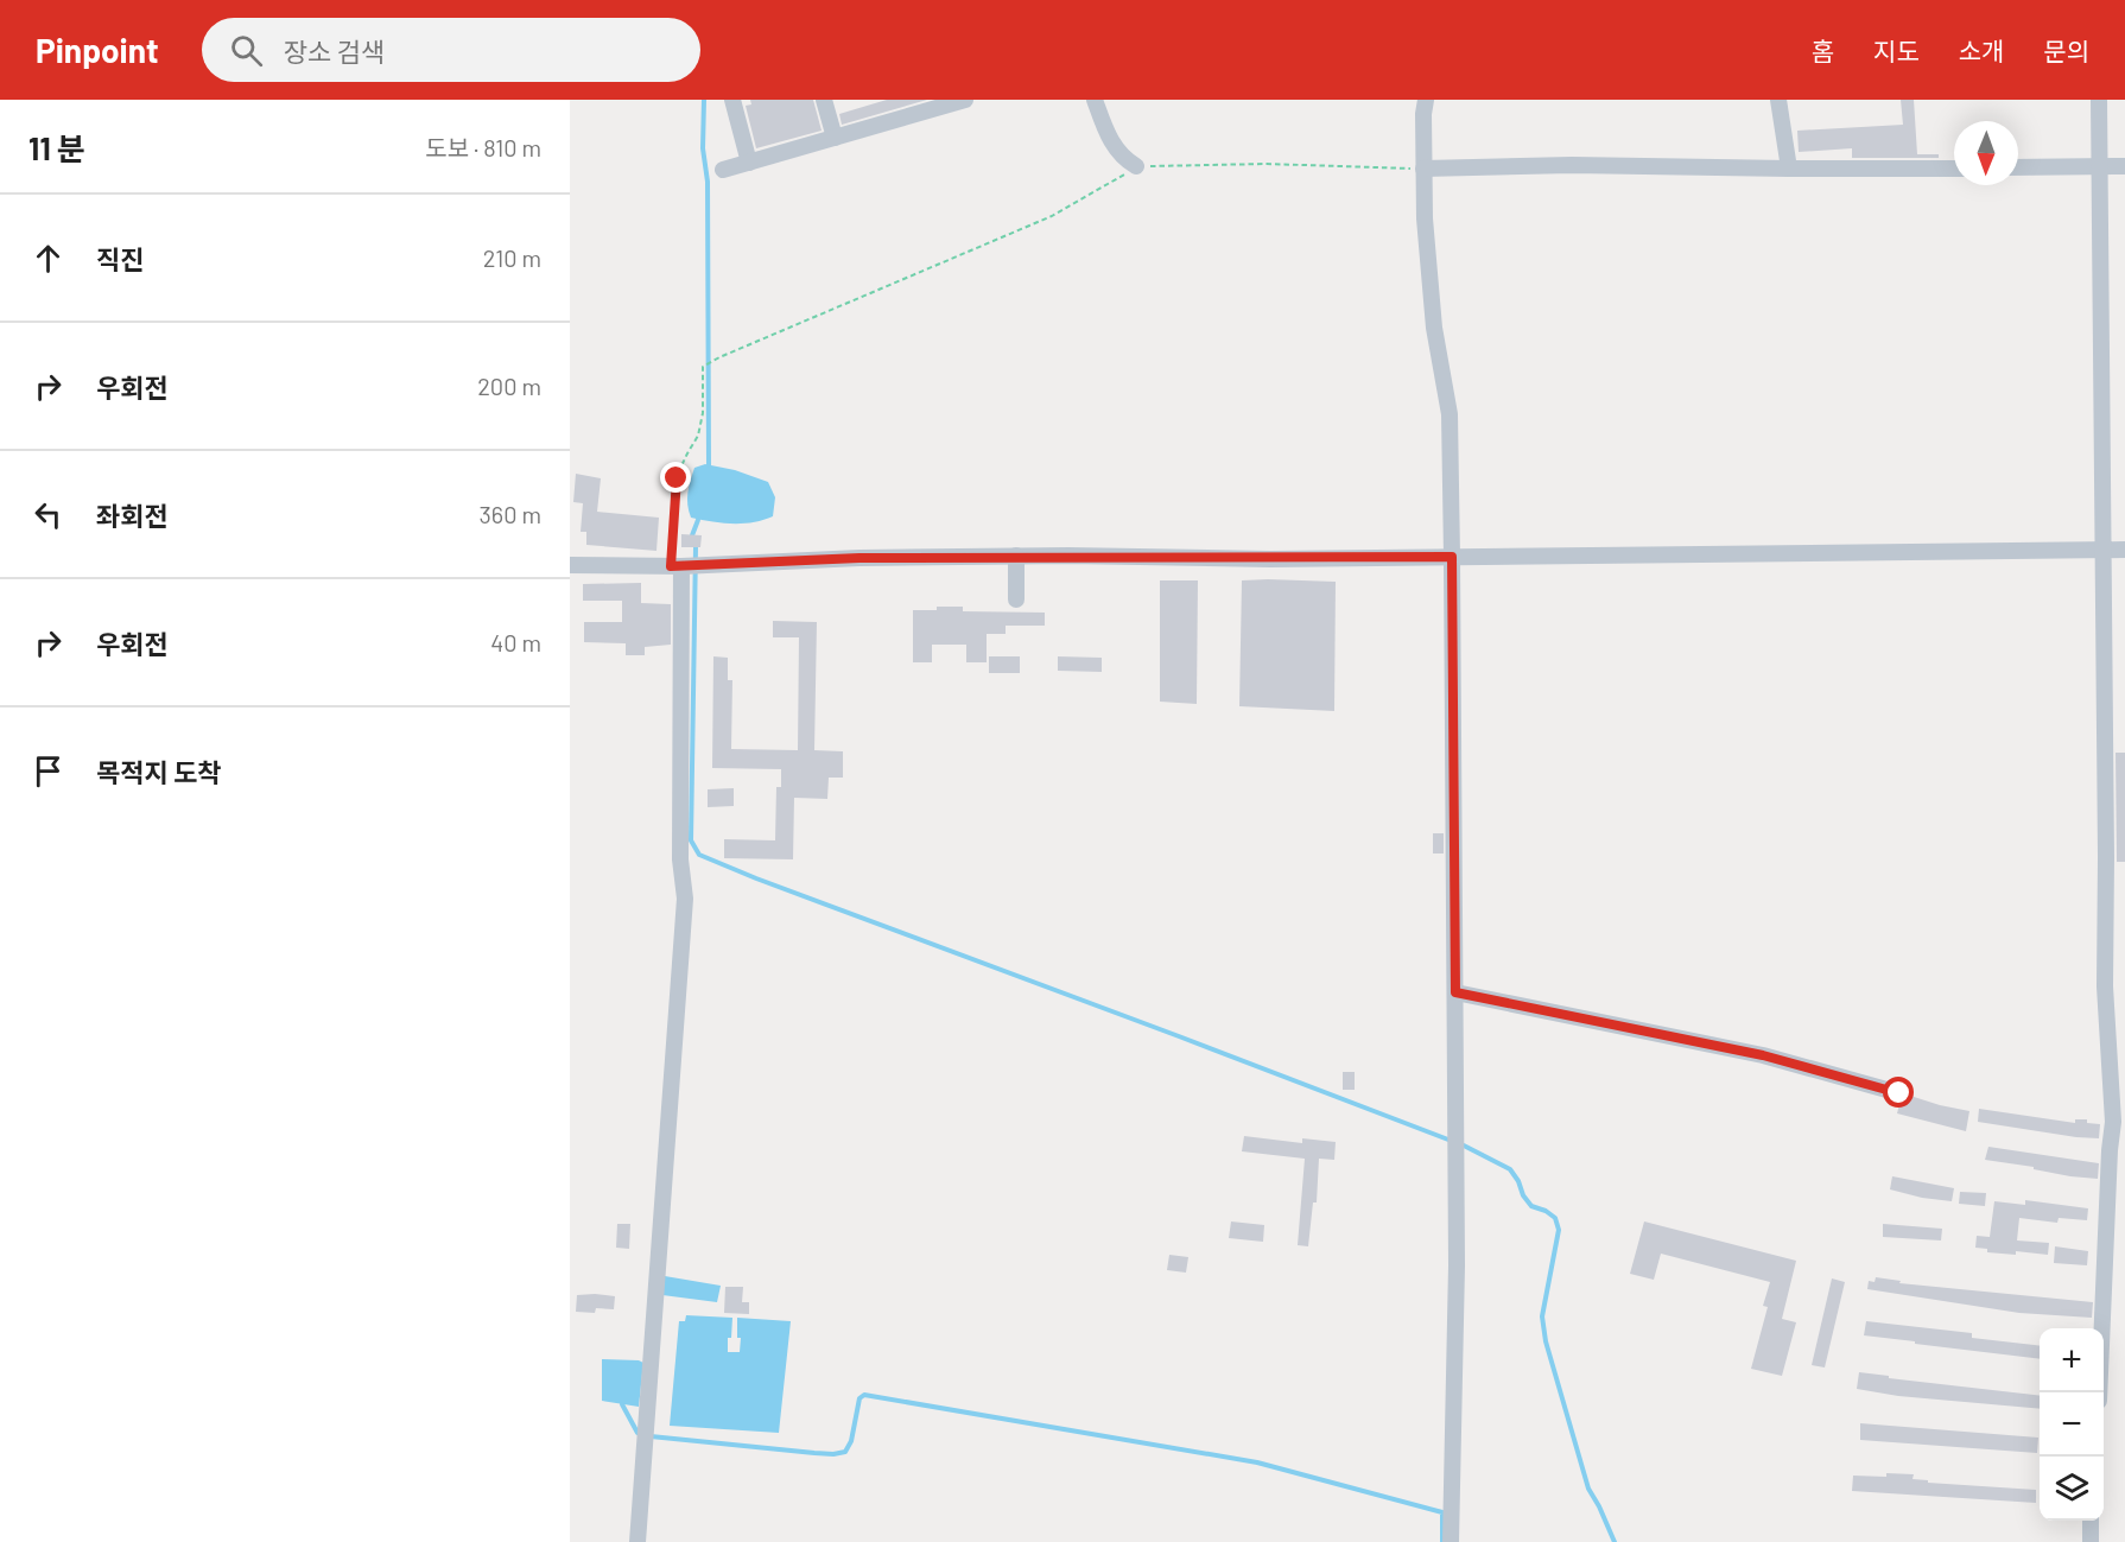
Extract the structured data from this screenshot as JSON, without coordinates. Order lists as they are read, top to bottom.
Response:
{
  "north": "bottom",
  "page": {
    "header": "Pinpoint",
    "search": "장소 검색",
    "nav": [
      "홈",
      "지도",
      "소개",
      "문의"
    ],
    "heading": ["11 분", "도보 · 810 m"],
    "list": [
      ["직진", "210 m"],
      ["우회전", "200 m"],
      ["좌회전", "360 m"],
      ["우회전", "40 m"],
      "목적지 도착"
    ],
    "map_buttons": ["+", "−"]
  }
}
